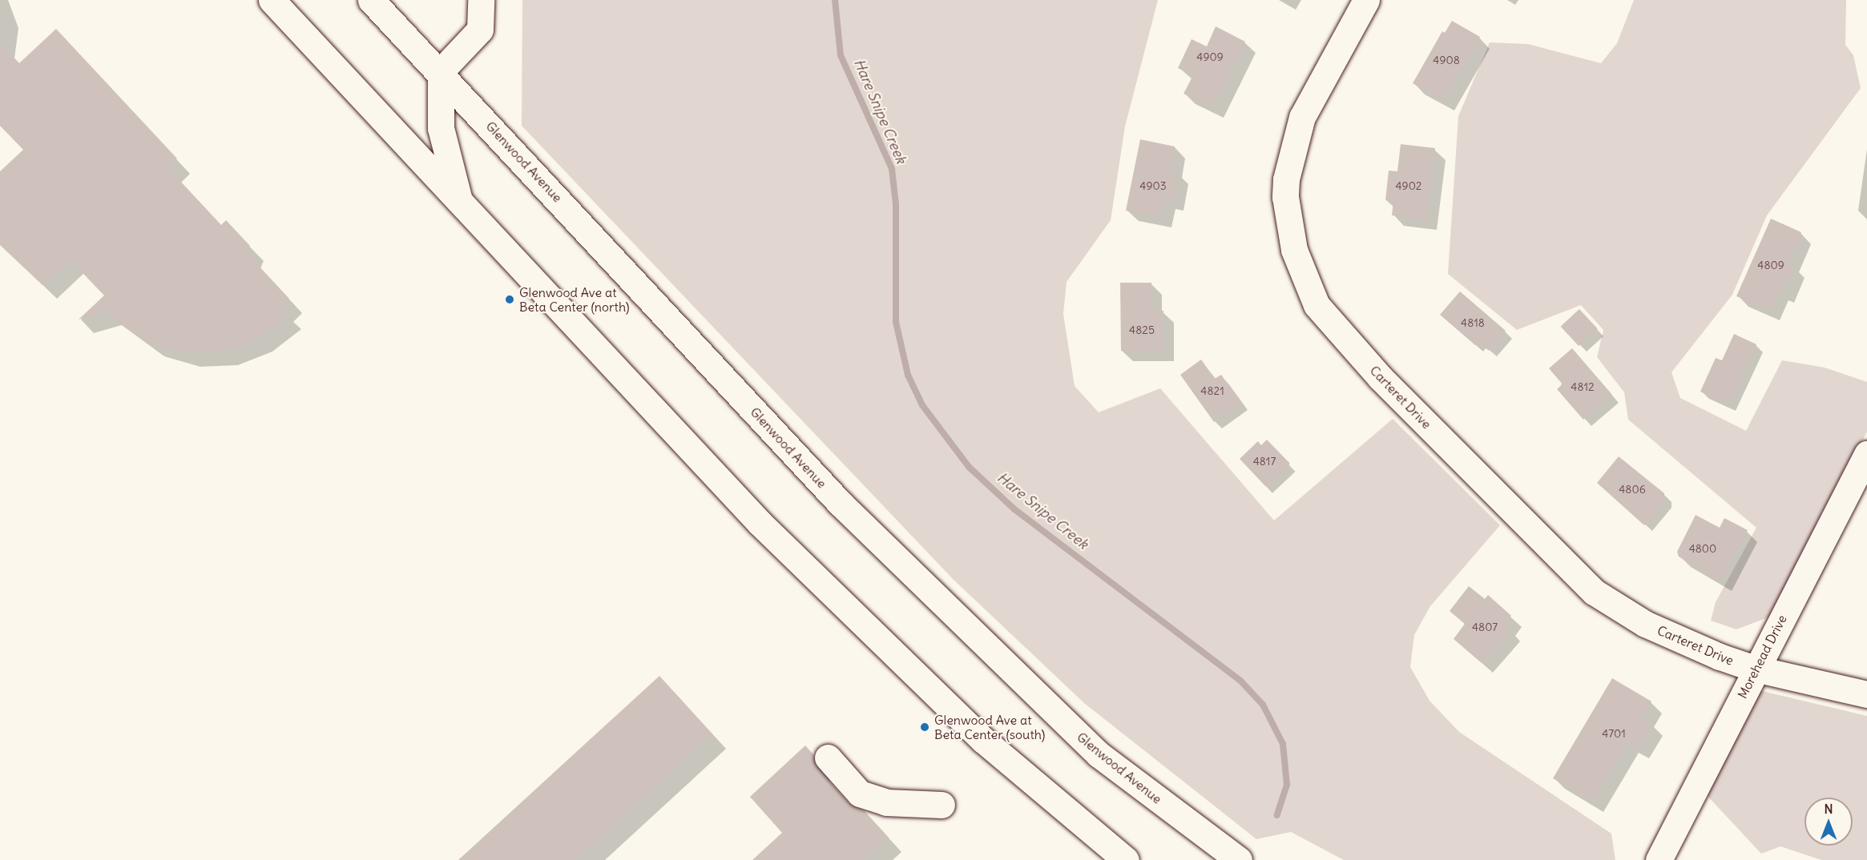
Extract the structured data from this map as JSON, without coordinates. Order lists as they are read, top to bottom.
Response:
{
  "streets": {
    "main road": ["Glenwood Avenue", "Carteret Drive", "Morehead Drive"]
  },
  "crossings": [
    ["Carteret Drive", "Morehead Drive"]
  ],
  "water": ["Hare Snipe Creek"],
  "places": ["Glenwood Ave at Beta Center (north)", "Glenwood Ave at Beta Center (south)"],
  "house_numbers": [
    "4909",
    "4908",
    "4903",
    "4902",
    "4809",
    "4818",
    "4825",
    "4812",
    "4821",
    "4817",
    "4806",
    "4800",
    "4807",
    "4701"
  ],
  "north": "top"
}
